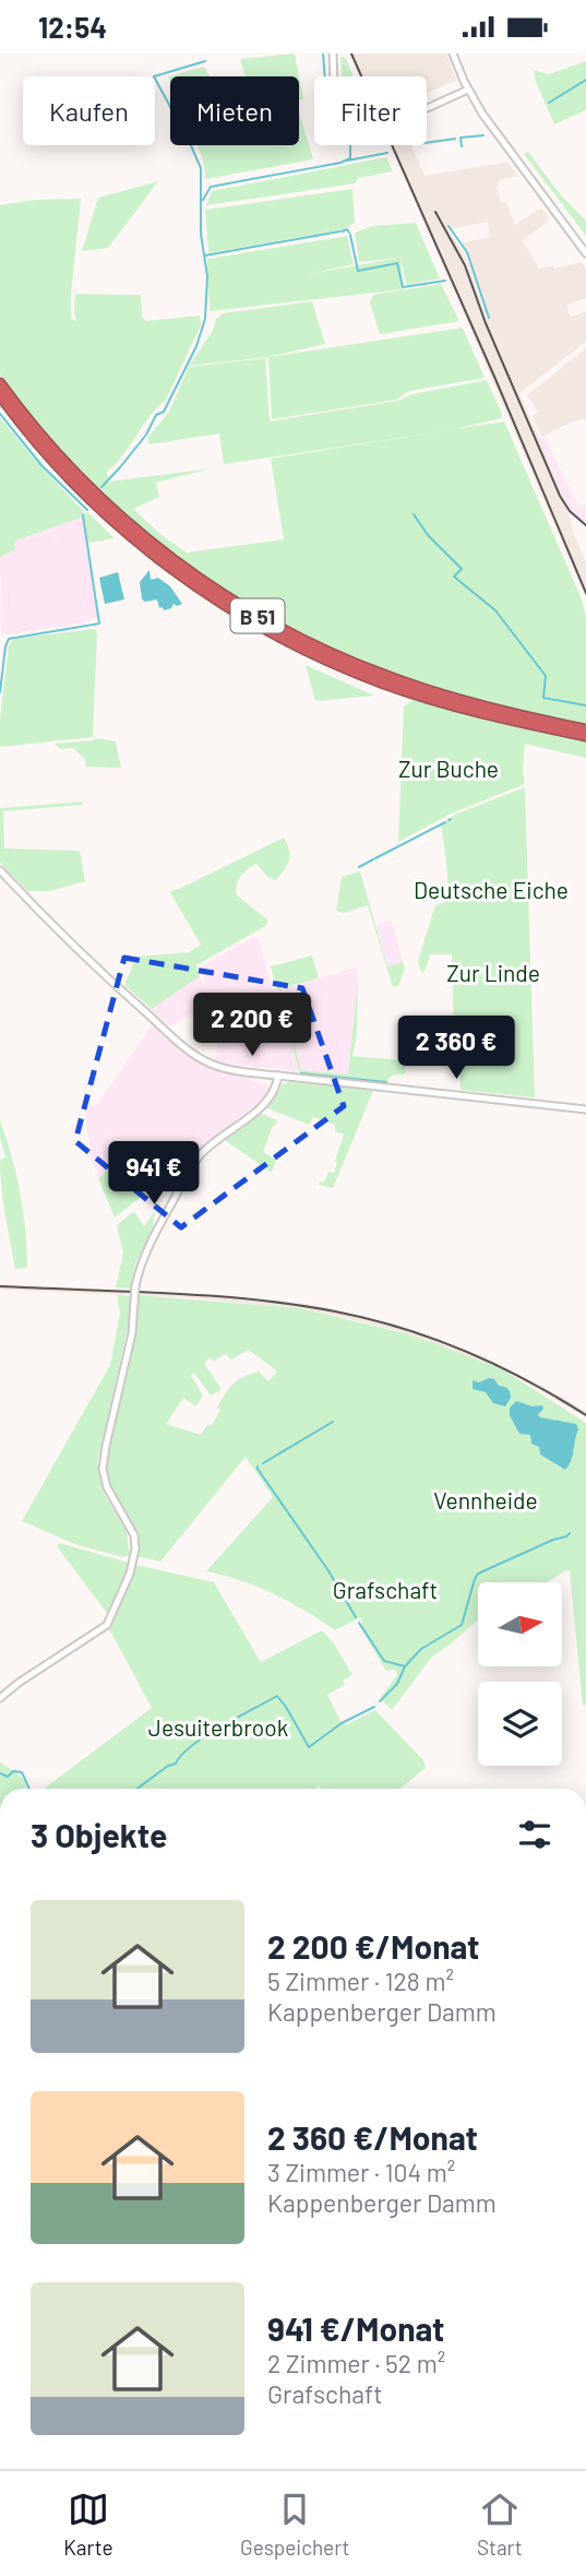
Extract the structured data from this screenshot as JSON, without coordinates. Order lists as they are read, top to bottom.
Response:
{
  "streets": {
    "highway": ["B 51"]
  },
  "parks": [
    "Zur Buche",
    "Deutsche Eiche",
    "Zur Linde",
    "Vennheide",
    "Grafschaft",
    "Jesuiterbrook"
  ],
  "north": "right",
  "page": {
    "status": "12:54",
    "chip": ["Kaufen", "Mieten", "Filter"],
    "price": ["2 200 €", "2 360 €", "941 €"],
    "heading": "3 Objekte",
    "list": [
      {
        "name": "2 200 €/Monat",
        "note": "5 Zimmer · 128 m² · Kappenberger Damm"
      },
      {
        "name": "2 360 €/Monat",
        "note": "3 Zimmer · 104 m² · Kappenberger Damm"
      },
      {
        "name": "941 €/Monat",
        "note": "2 Zimmer · 52 m² · Grafschaft"
      }
    ],
    "tabs": ["Karte", "Gespeichert", "Start"]
  }
}
